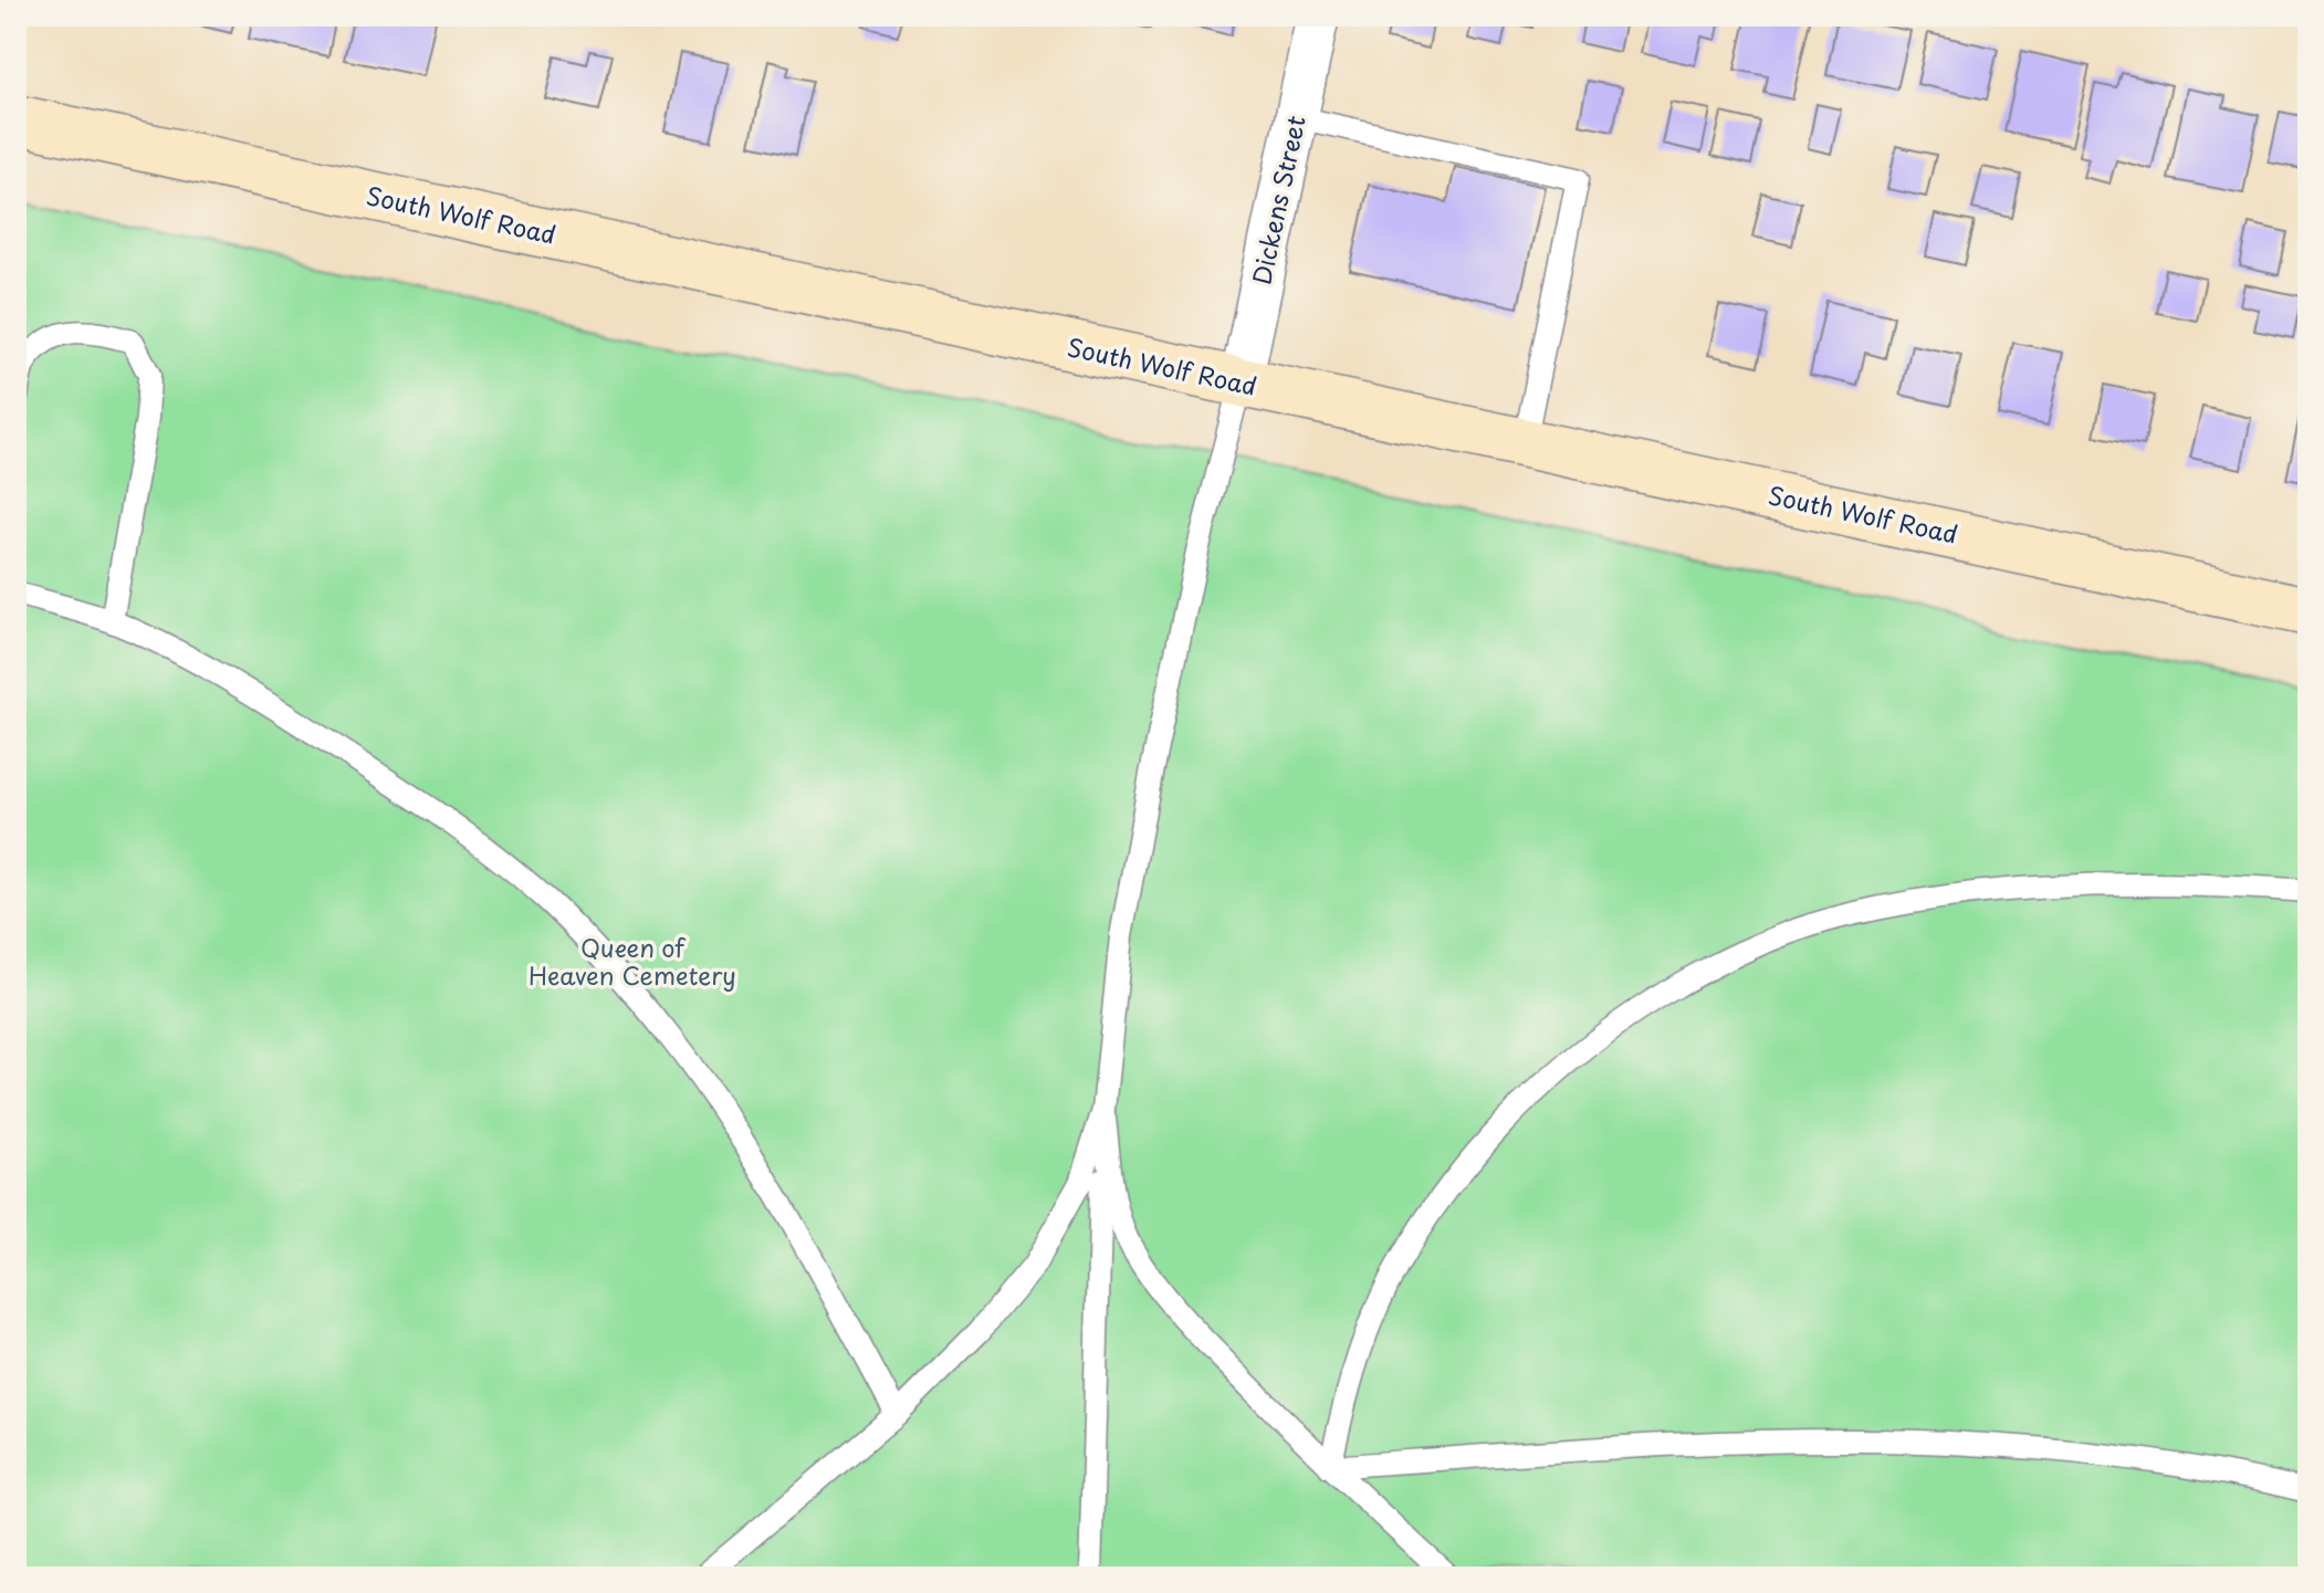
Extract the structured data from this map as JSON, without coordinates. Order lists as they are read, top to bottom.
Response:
{
  "streets": {
    "main road": ["South Wolf Road"],
    "street": ["Dickens Street"]
  },
  "crossings": [
    ["Dickens Street", "South Wolf Road"]
  ],
  "parks": ["Queen of Heaven Cemetery"]
}
